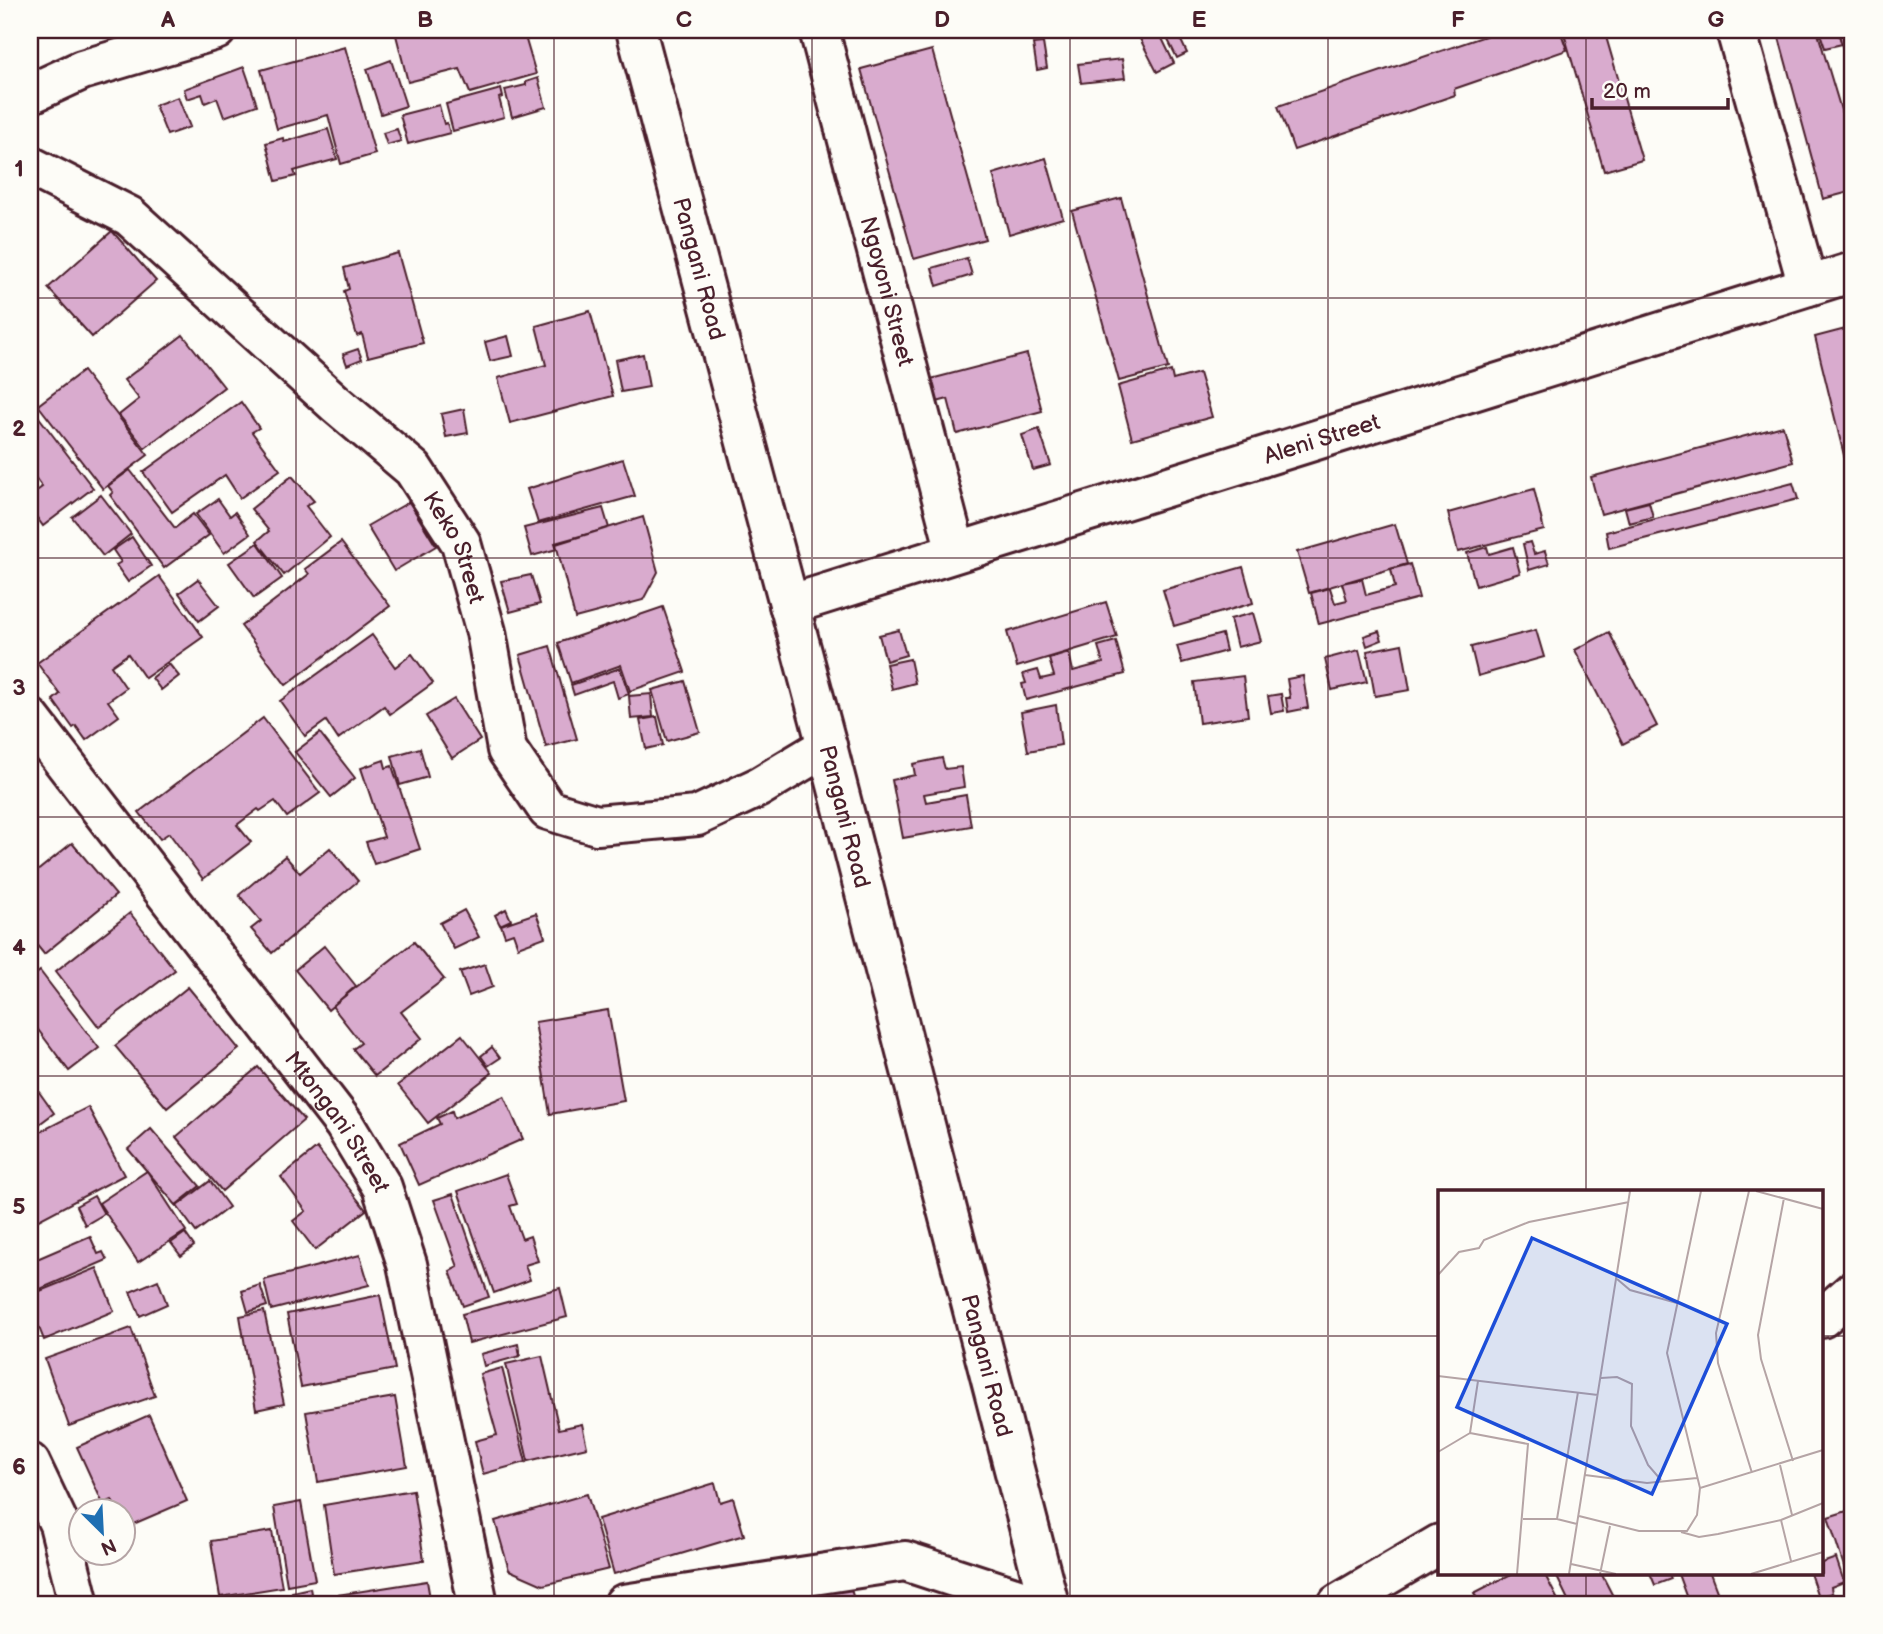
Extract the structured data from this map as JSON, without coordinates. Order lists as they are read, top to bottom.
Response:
{
  "streets": {
    "street": [
      "Pangani Road",
      "Ngoyoni Street",
      "Aleni Street",
      "Keko Street",
      "Mtongani Street"
    ]
  },
  "crossings": [
    ["Pangani Road", "Aleni Street"],
    ["Pangani Road", "Keko Street"],
    ["Ngoyoni Street", "Aleni Street"]
  ],
  "scale_bar": "20 m",
  "north": "bottom right",
  "grid": {
    "columns": [
      "A",
      "B",
      "C",
      "D",
      "E",
      "F",
      "G"
    ],
    "rows": [
      "1",
      "2",
      "3",
      "4",
      "5",
      "6"
    ]
  }
}
